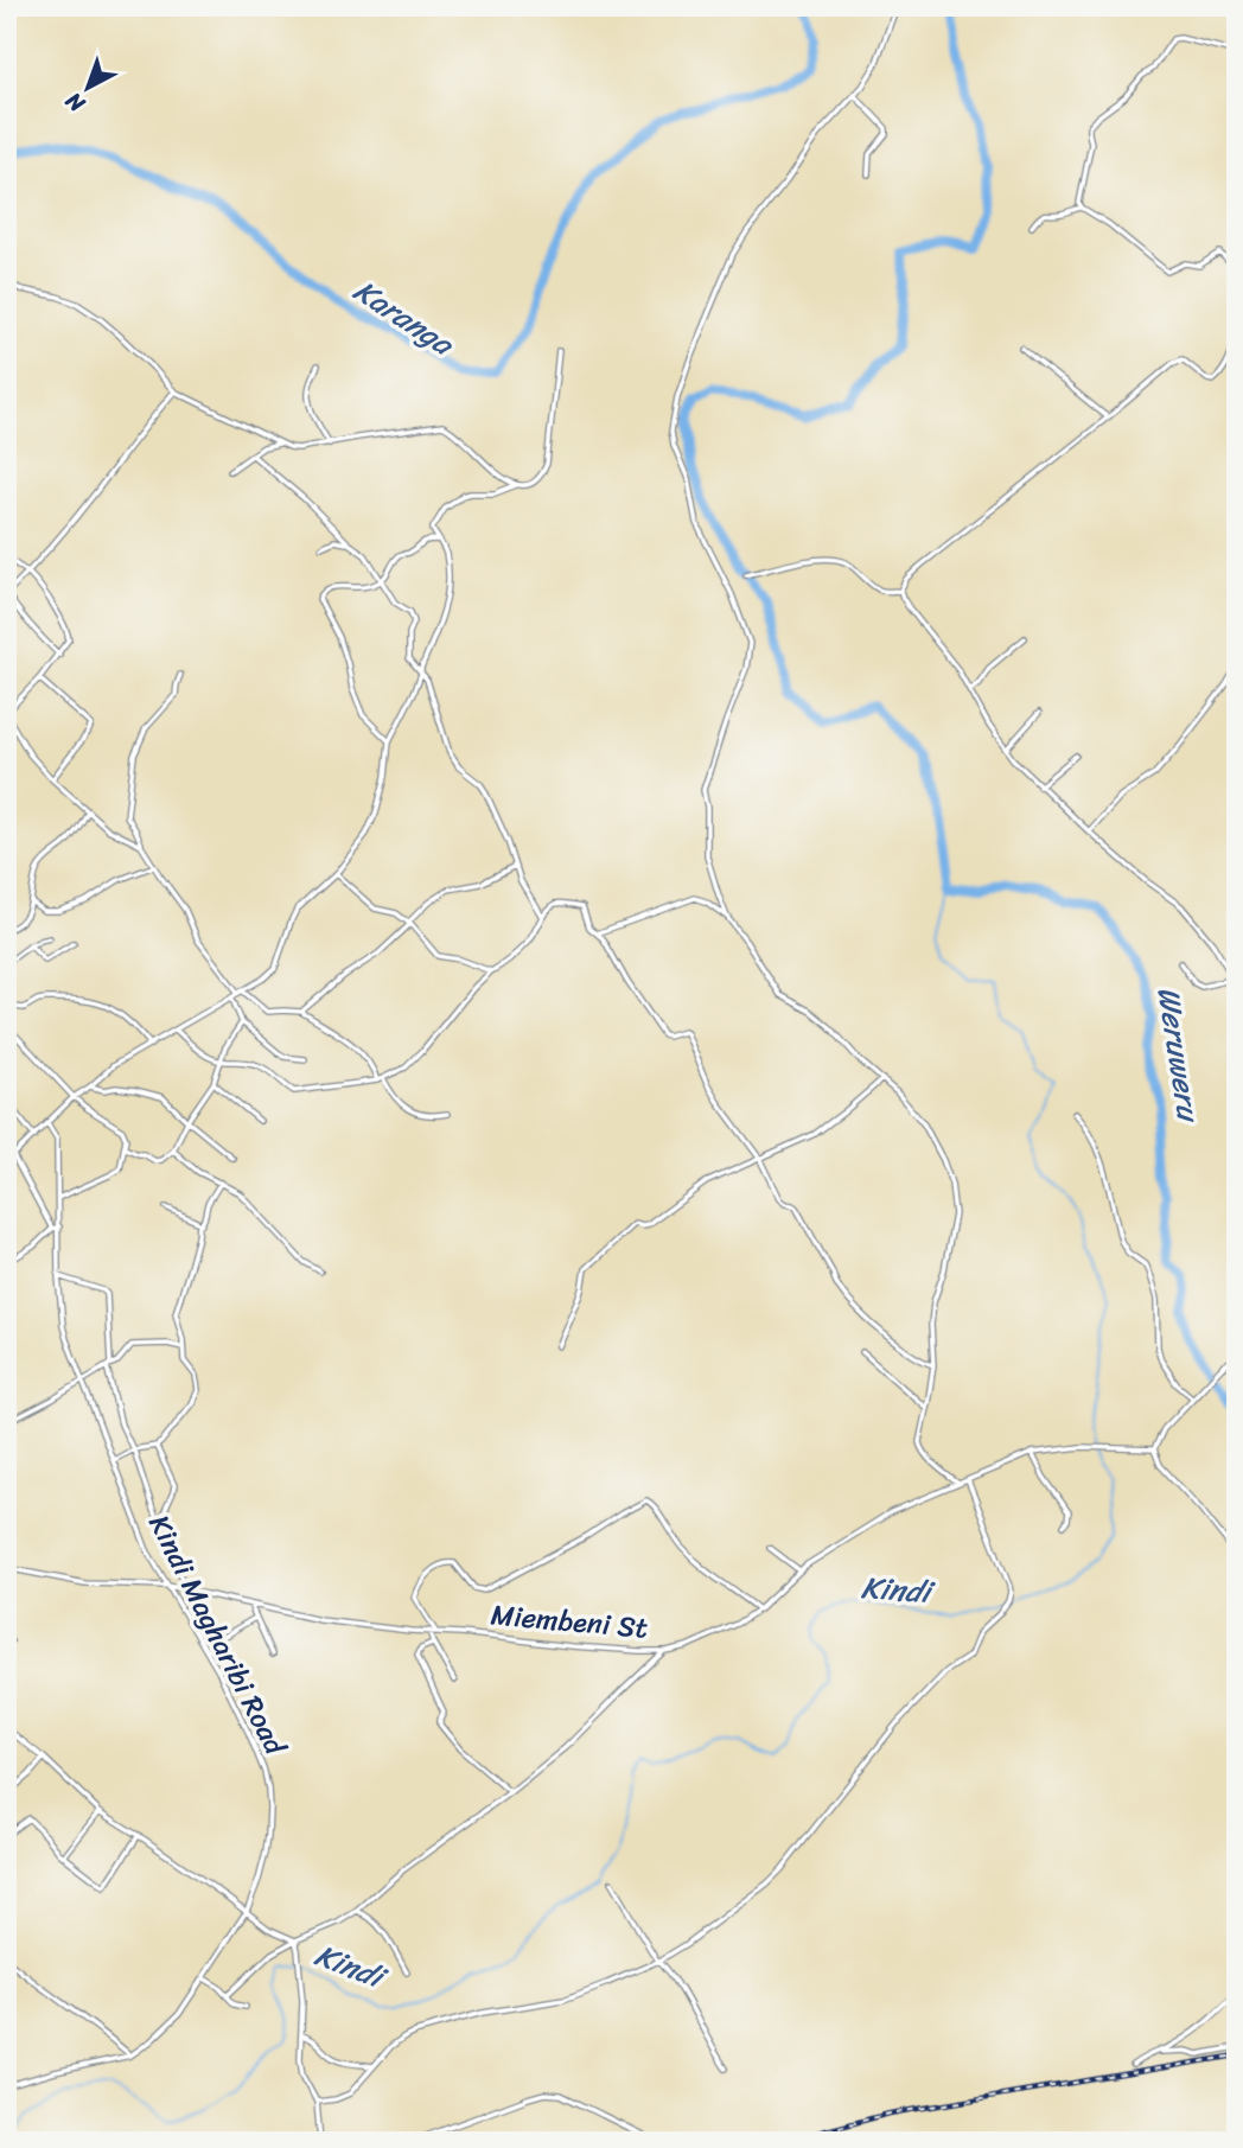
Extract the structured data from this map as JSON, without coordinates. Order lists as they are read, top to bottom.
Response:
{
  "streets": {
    "street": ["Miembeni St", "Kindi Magharibi Road"]
  },
  "crossings": [
    ["Miembeni St", "Kindi Magharibi Road"]
  ],
  "water": ["Karanga", "Weruweru", "Kindi"],
  "north": "bottom left"
}
